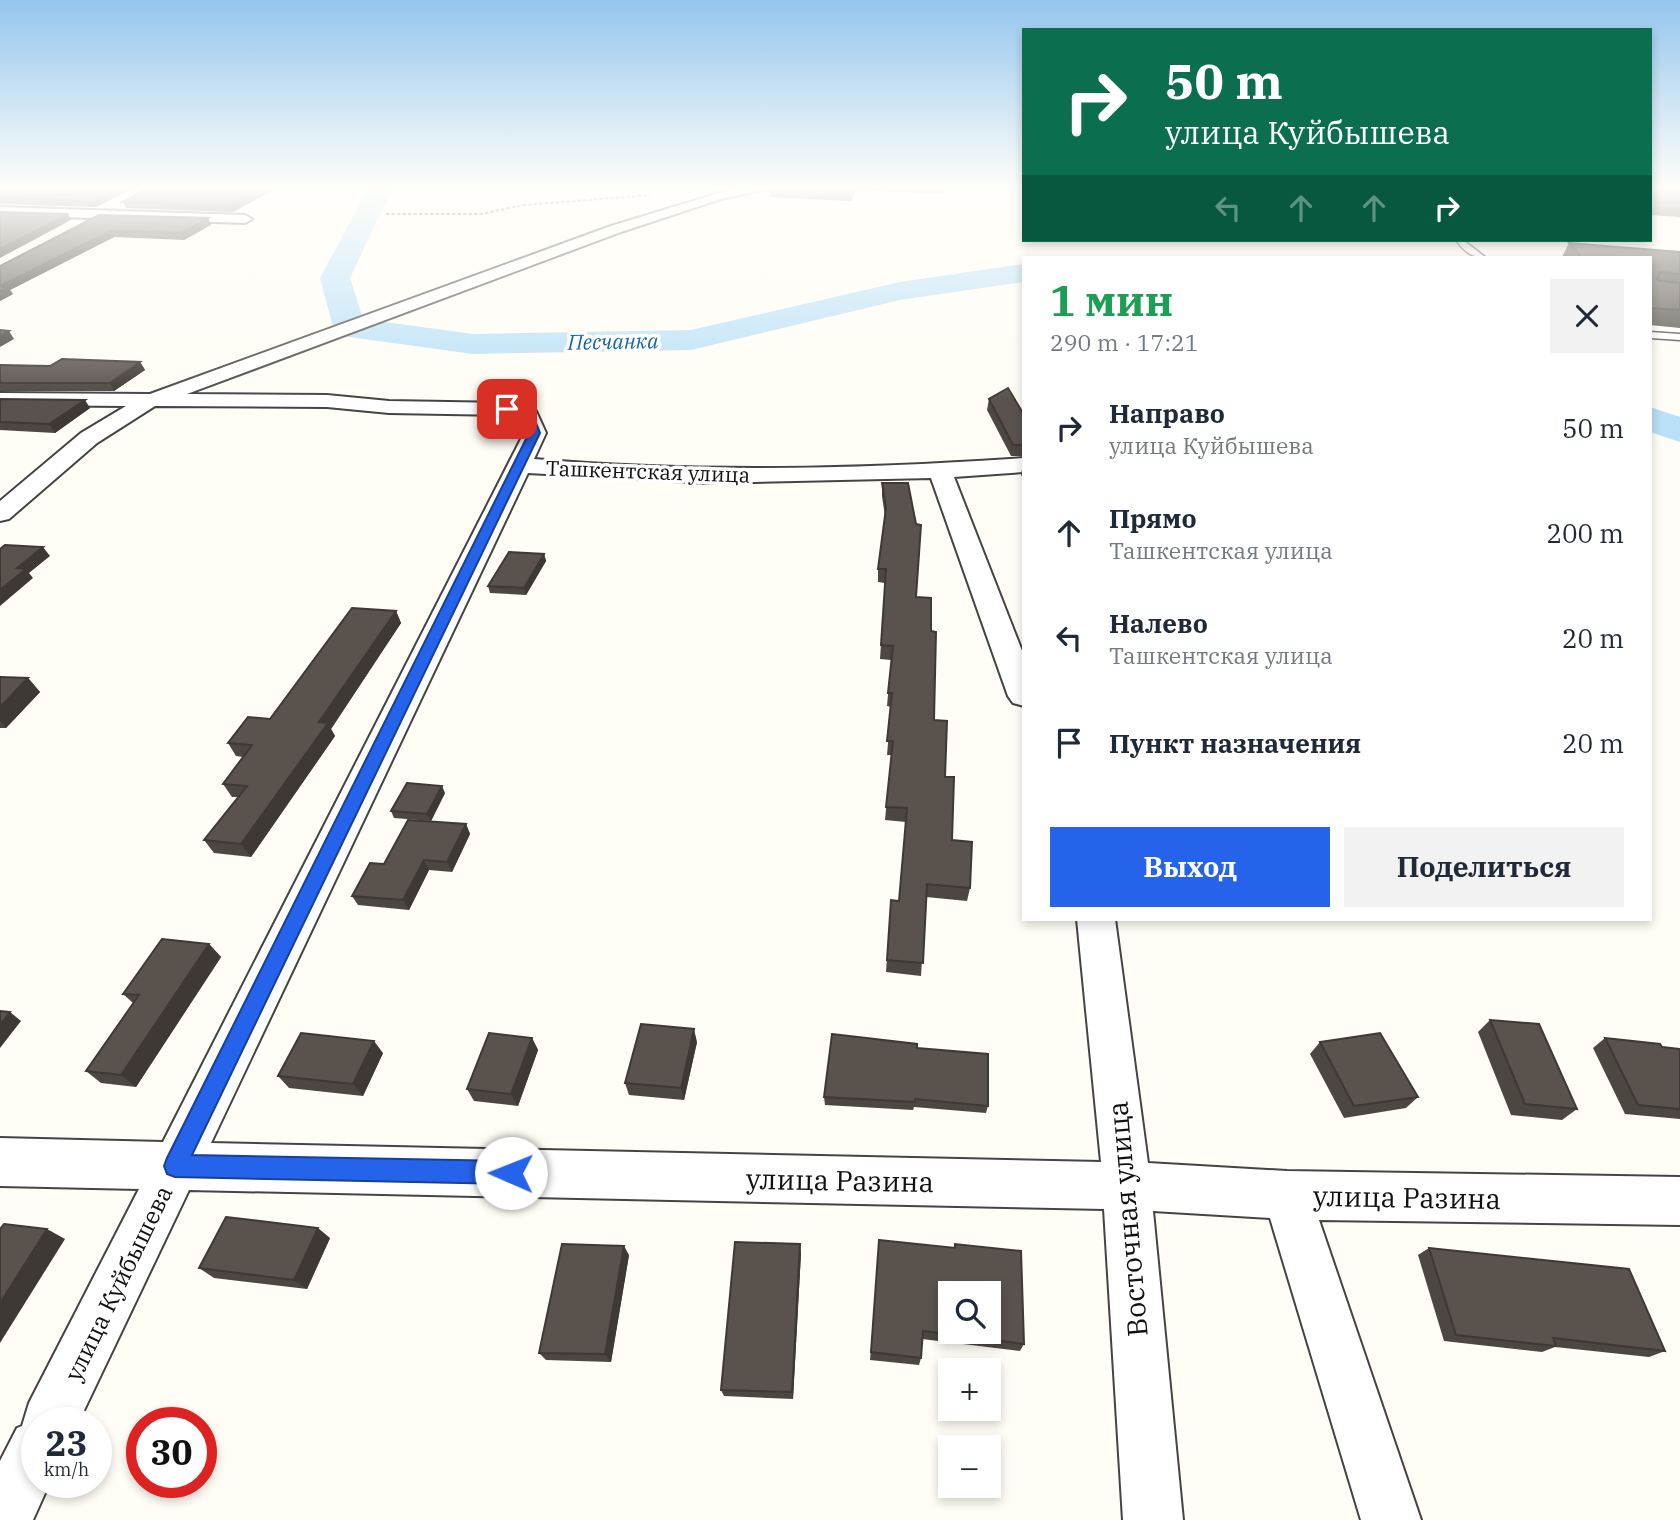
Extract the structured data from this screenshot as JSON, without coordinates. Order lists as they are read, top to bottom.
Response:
{
  "streets": {
    "street": [
      "Ташкентская улица",
      "улица Разина",
      "Восточная улица",
      "улица Куйбышева"
    ]
  },
  "crossings": [
    ["Ташкентская улица", "улица Куйбышева"],
    ["улица Разина", "Восточная улица"],
    ["улица Разина", "улица Куйбышева"]
  ],
  "water": ["Песчанка"],
  "page": {
    "turn": ["50 m", "улица Куйбышева"],
    "heading": ["1 мин", "290 m · 17:21"],
    "list": [
      {
        "name": "Направо",
        "note": "улица Куйбышева",
        "value": "50 m"
      },
      {
        "name": "Прямо",
        "note": "Ташкентская улица",
        "value": "200 m"
      },
      {
        "name": "Налево",
        "note": "Ташкентская улица",
        "value": "20 m"
      },
      {
        "name": "Пункт назначения",
        "value": "20 m"
      }
    ],
    "buttons": ["Выход", "Поделиться"],
    "map_buttons": ["+", "−"],
    "speed": "23 km/h",
    "limit": "30"
  }
}
